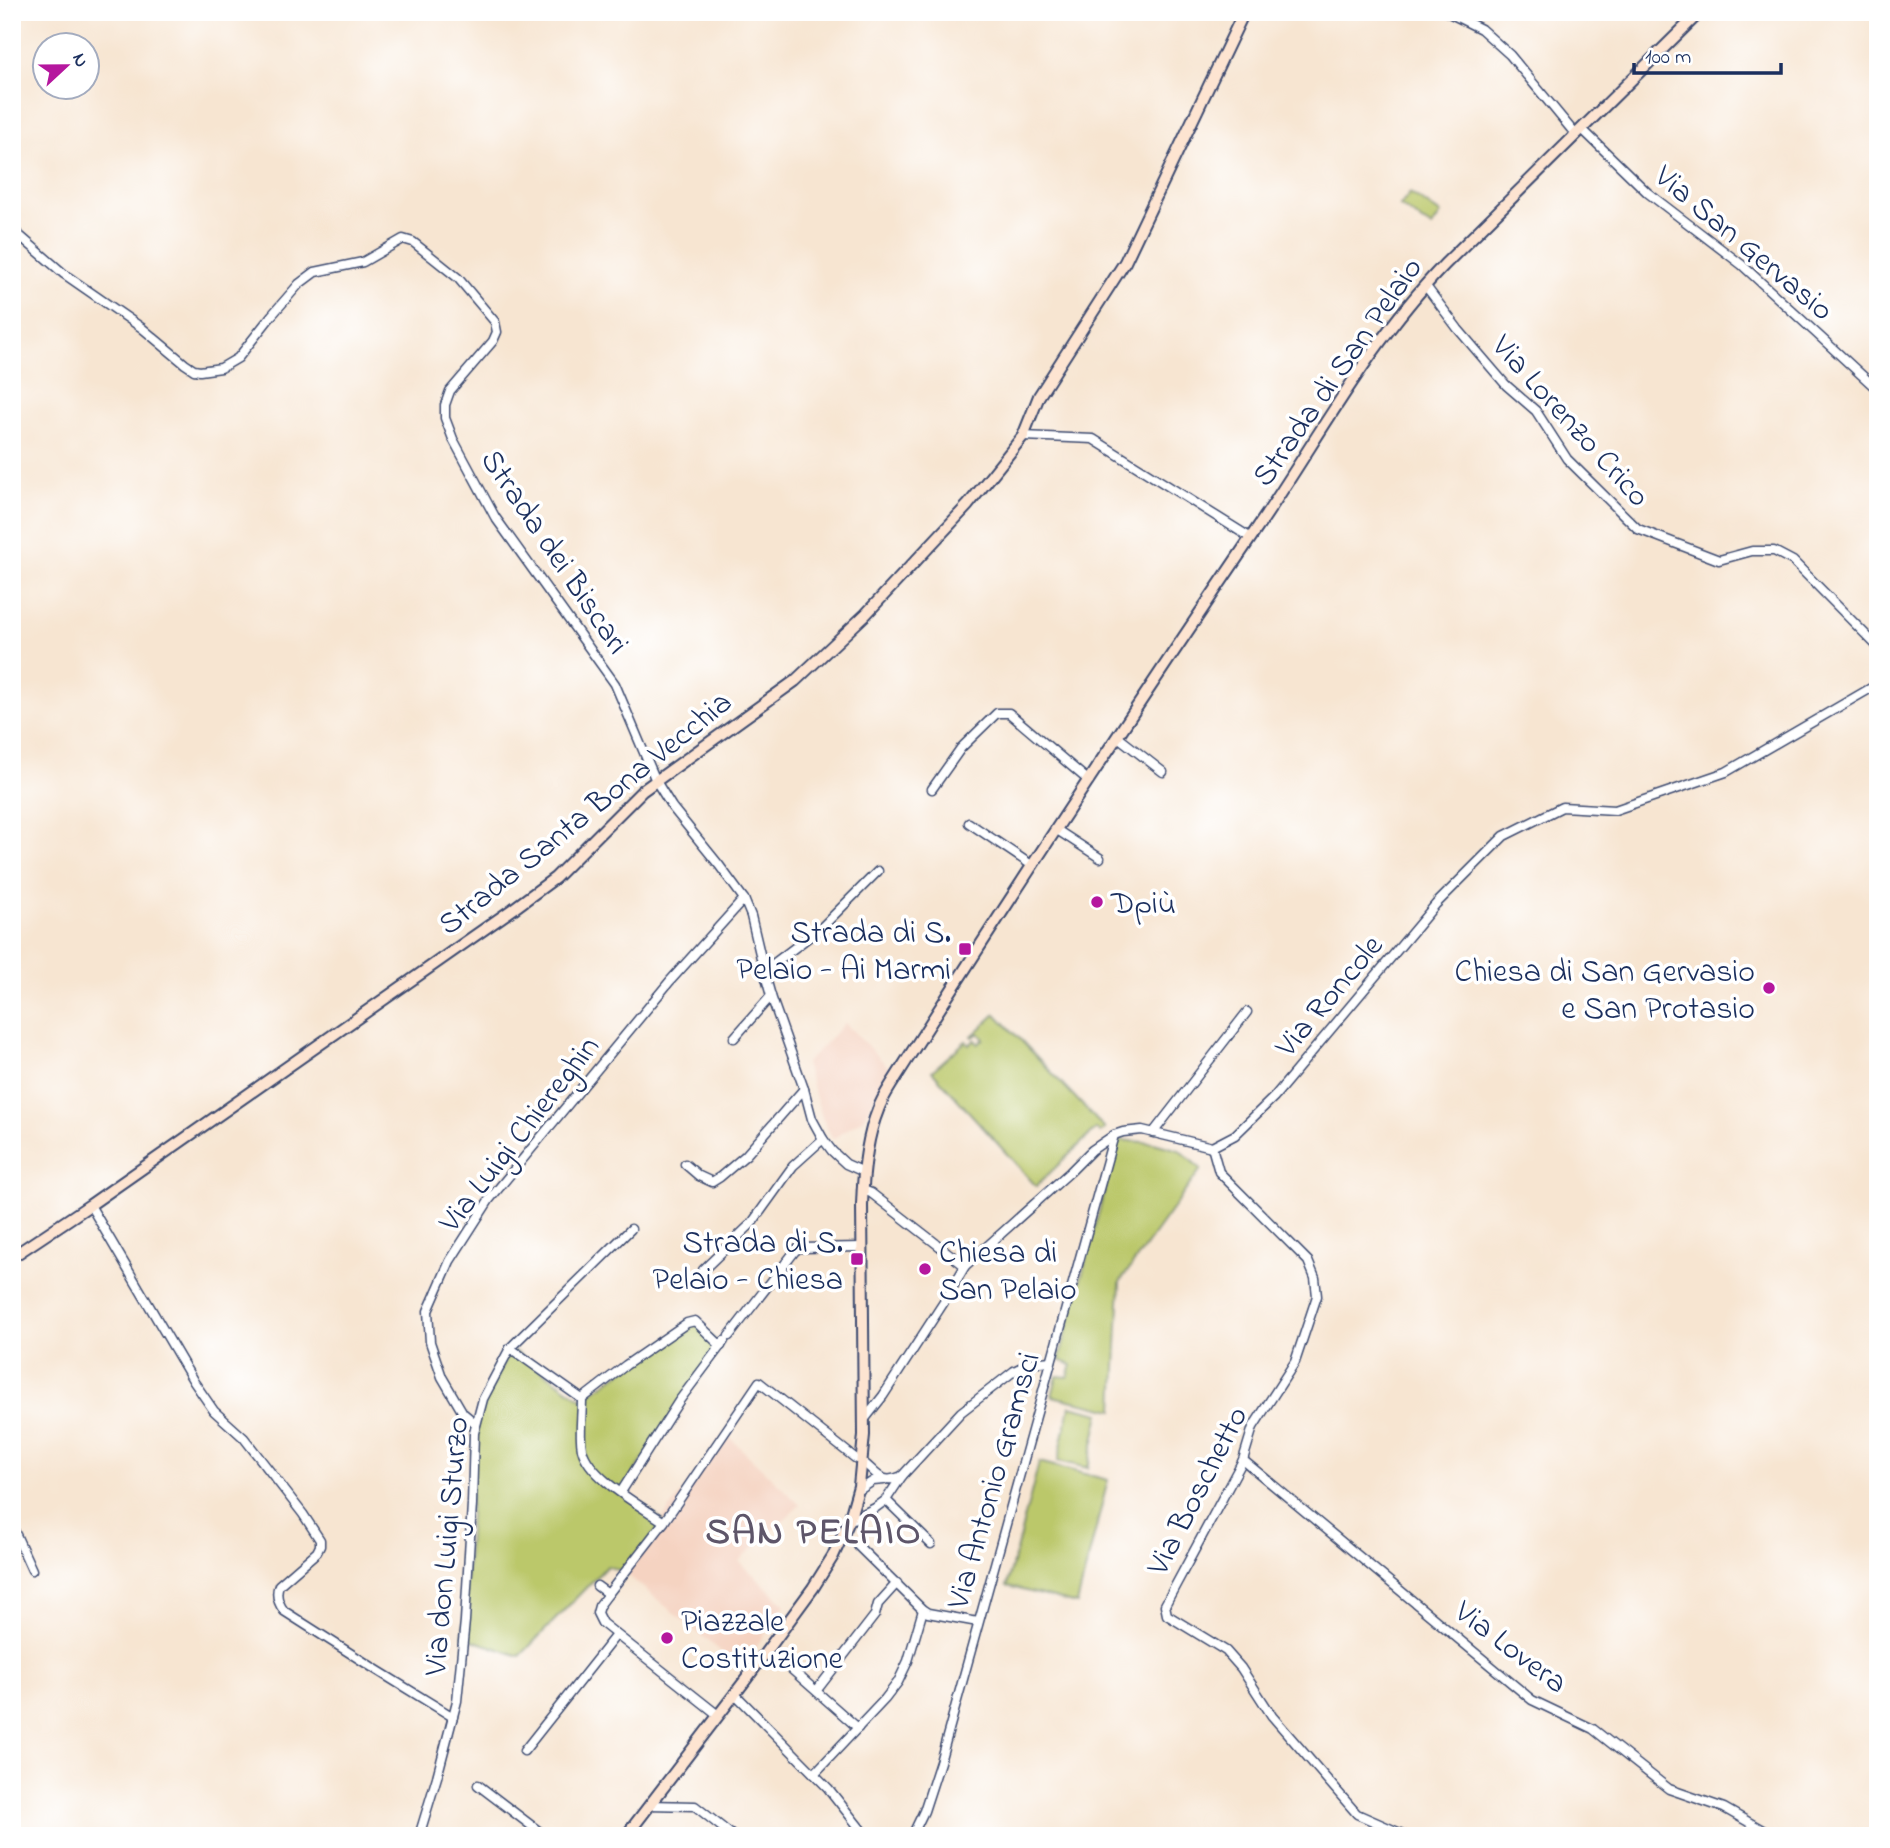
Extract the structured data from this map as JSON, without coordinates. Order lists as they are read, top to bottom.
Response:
{
  "streets": {
    "main road": ["Strada di San Pelaio", "Strada Santa Bona Vecchia"],
    "street": [
      "Via San Gervasio",
      "Via Lorenzo Crico",
      "Strada dei Biscari",
      "Via Roncole",
      "Via Luigi Chiereghin",
      "Via Antonio Gramsci",
      "Via Boschetto",
      "Via don Luigi Sturzo",
      "Via Lovera"
    ]
  },
  "crossings": [
    ["Via San Gervasio", "Strada di San Pelaio"],
    ["Strada di San Pelaio", "Via Lorenzo Crico"],
    ["Strada di San Pelaio", "Strada dei Biscari"],
    ["Strada dei Biscari", "Strada Santa Bona Vecchia"],
    ["Strada dei Biscari", "Via Luigi Chiereghin"],
    ["Via Roncole", "Via Boschetto"],
    ["Via Luigi Chiereghin", "Via don Luigi Sturzo"],
    ["Via Boschetto", "Via Lovera"]
  ],
  "districts": ["SAN PELAIO"],
  "places": {
    "other": [
      "Dpiù",
      "Chiesa di San Gervasio e San Protasio",
      "Chiesa di San Pelaio",
      "Piazzale Costituzione"
    ],
    "transit": ["Strada di S. Pelaio - Ai Marmi", "Strada di S. Pelaio - Chiesa"]
  },
  "scale_bar": "100 m",
  "north": "right"
}
